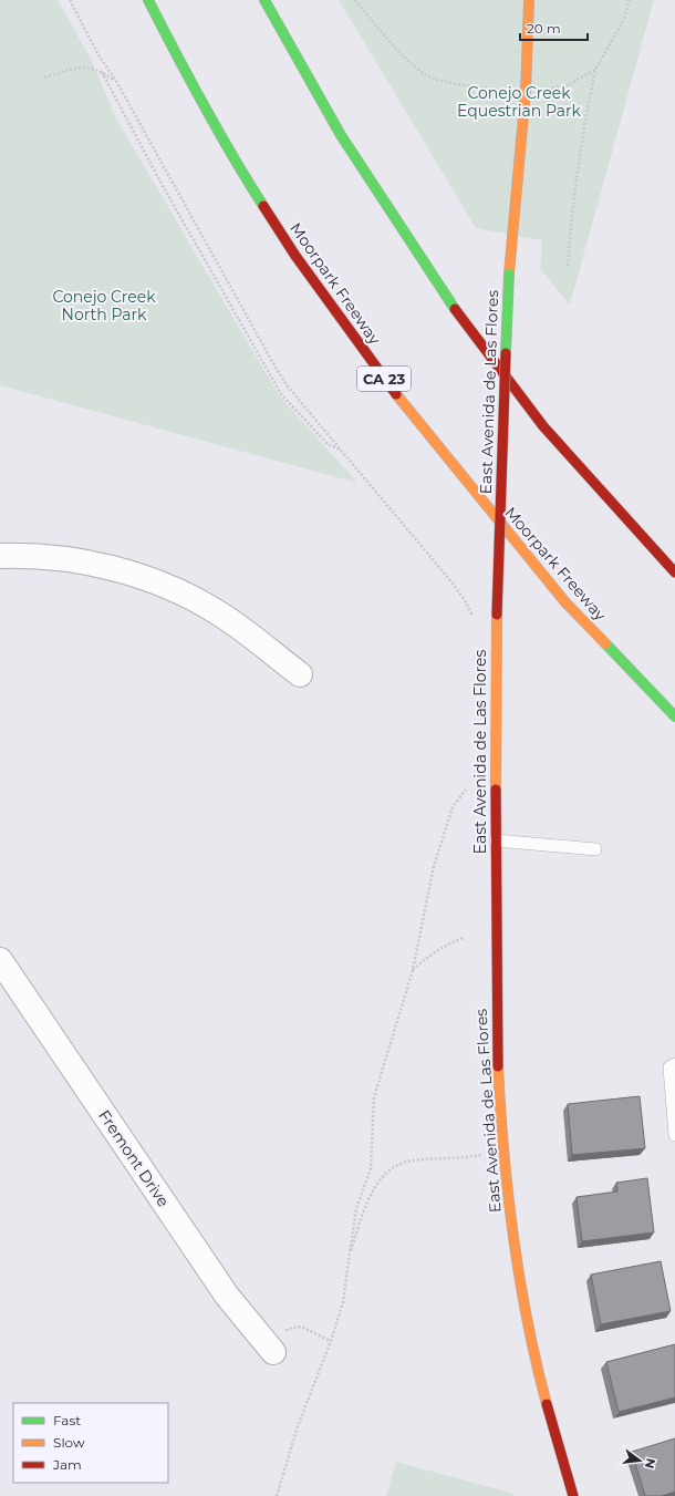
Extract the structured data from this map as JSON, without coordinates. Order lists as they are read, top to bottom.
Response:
{
  "streets": {
    "main road": ["Moorpark Freeway", "CA 23", "East Avenida de Las Flores"],
    "street": ["Fremont Drive"]
  },
  "parks": ["Conejo Creek Equestrian Park", "Conejo Creek North Park"],
  "legend": ["Fast", "Slow", "Jam"],
  "scale_bar": "20 m",
  "north": "right"
}
